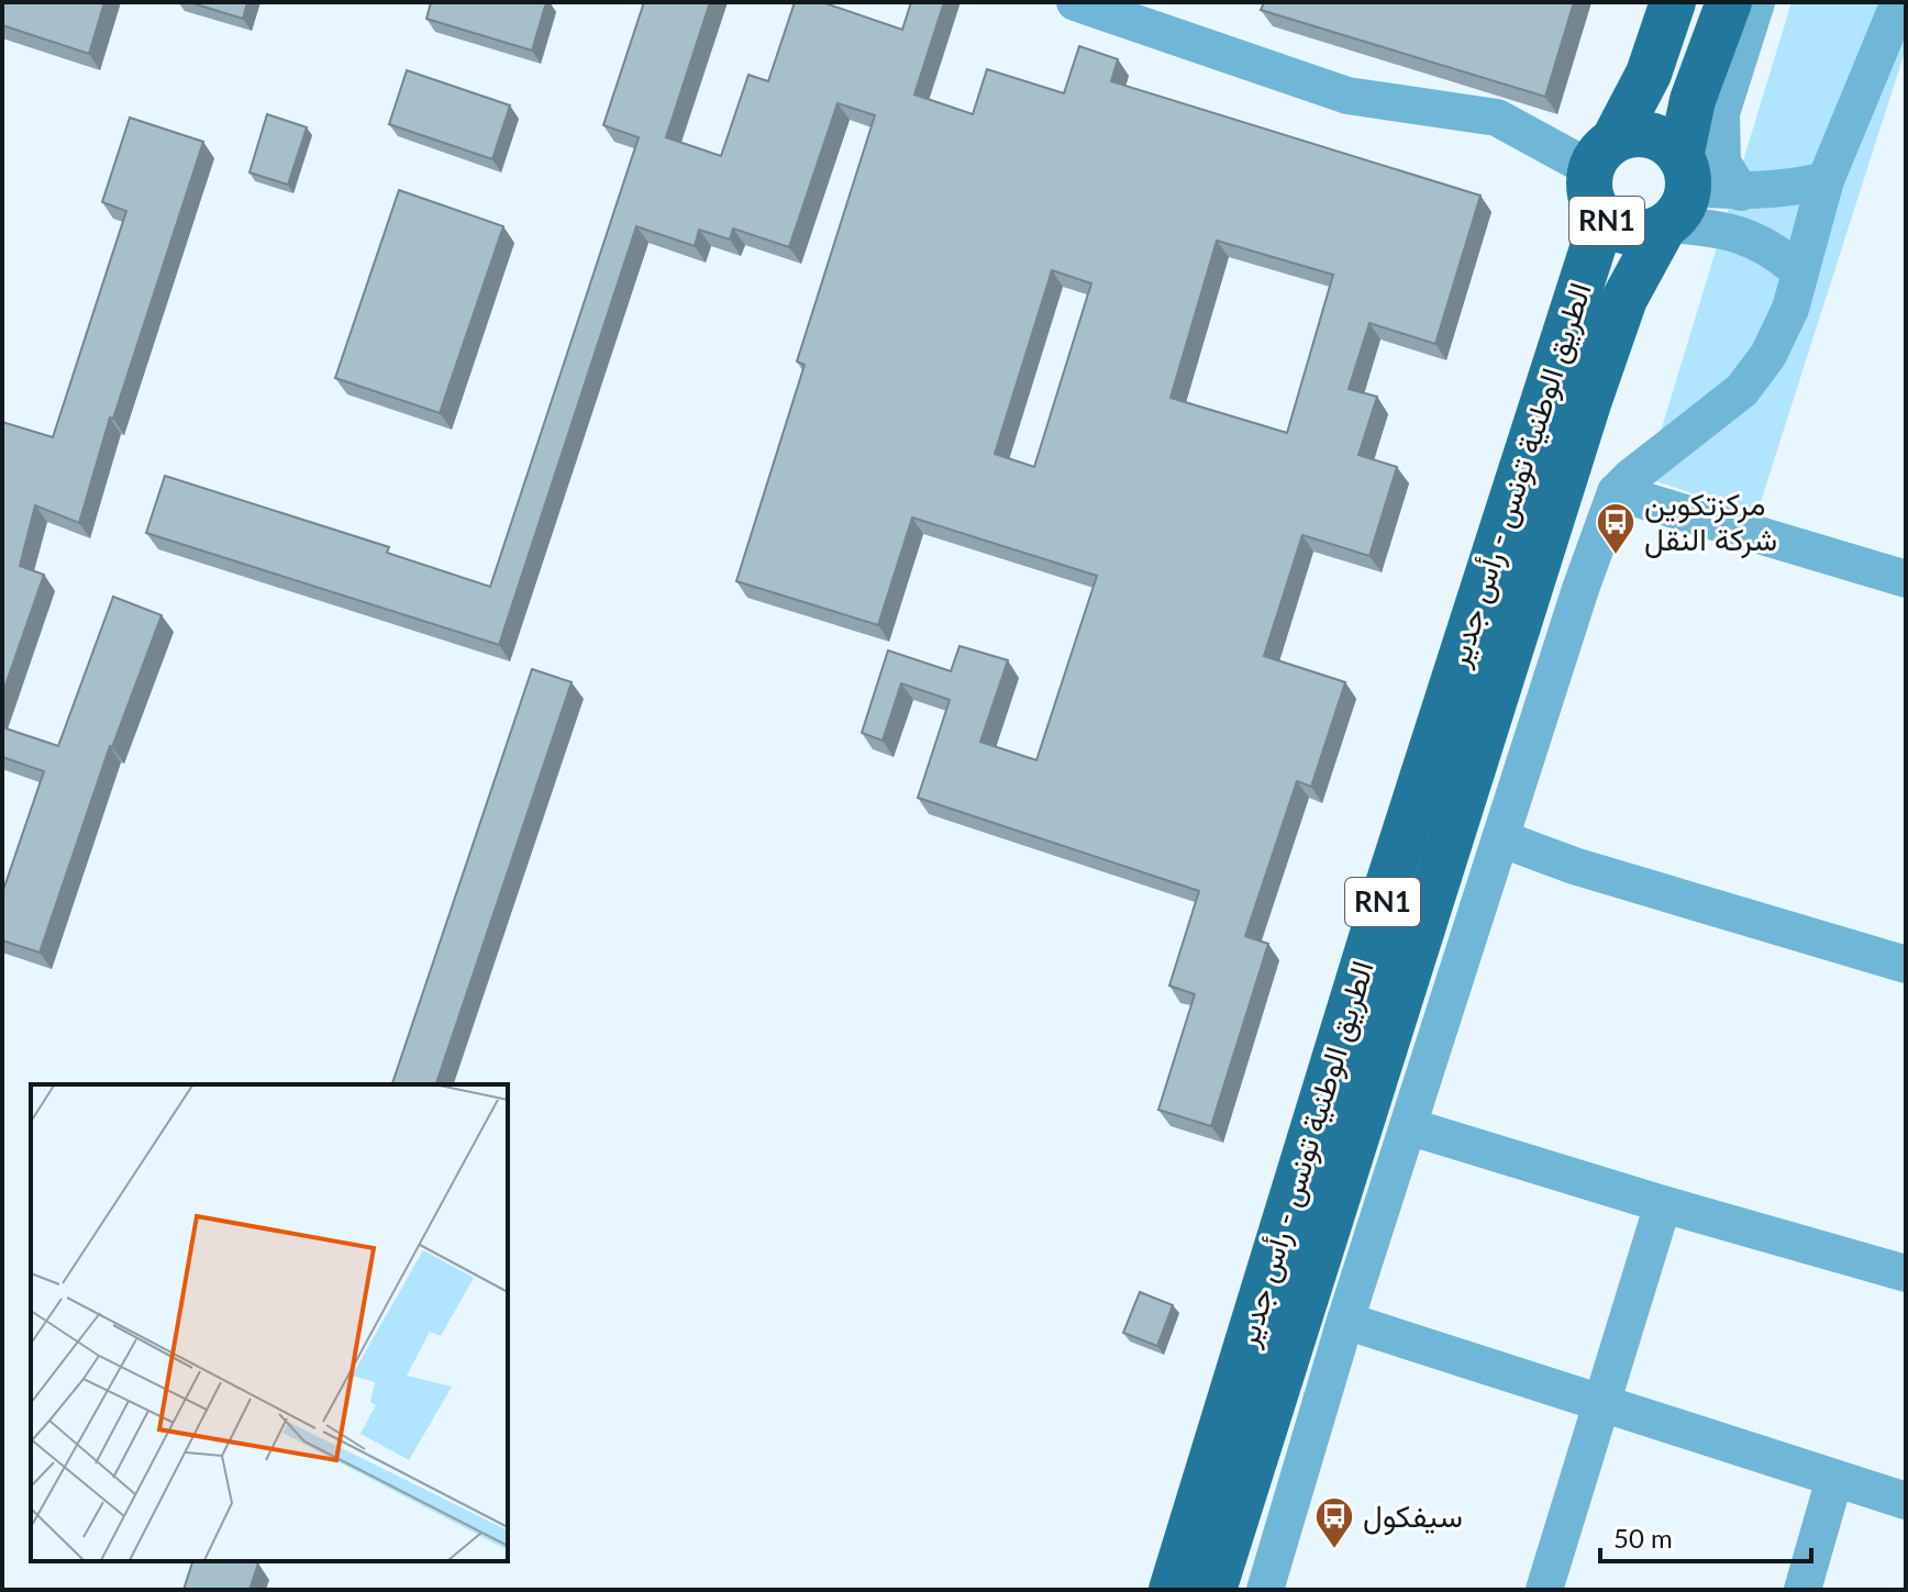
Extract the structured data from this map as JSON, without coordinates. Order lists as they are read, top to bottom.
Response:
{
  "streets": {
    "main road": ["RN1", "الطريق الوطنية تونس - رأس جدير"]
  },
  "crossings": [
    ["RN1", "الطريق الوطنية تونس - رأس جدير"]
  ],
  "places": {
    "bus stop": ["مركزتكوين شركة النقل", "سيفكول"]
  },
  "scale_bar": "50 m"
}
